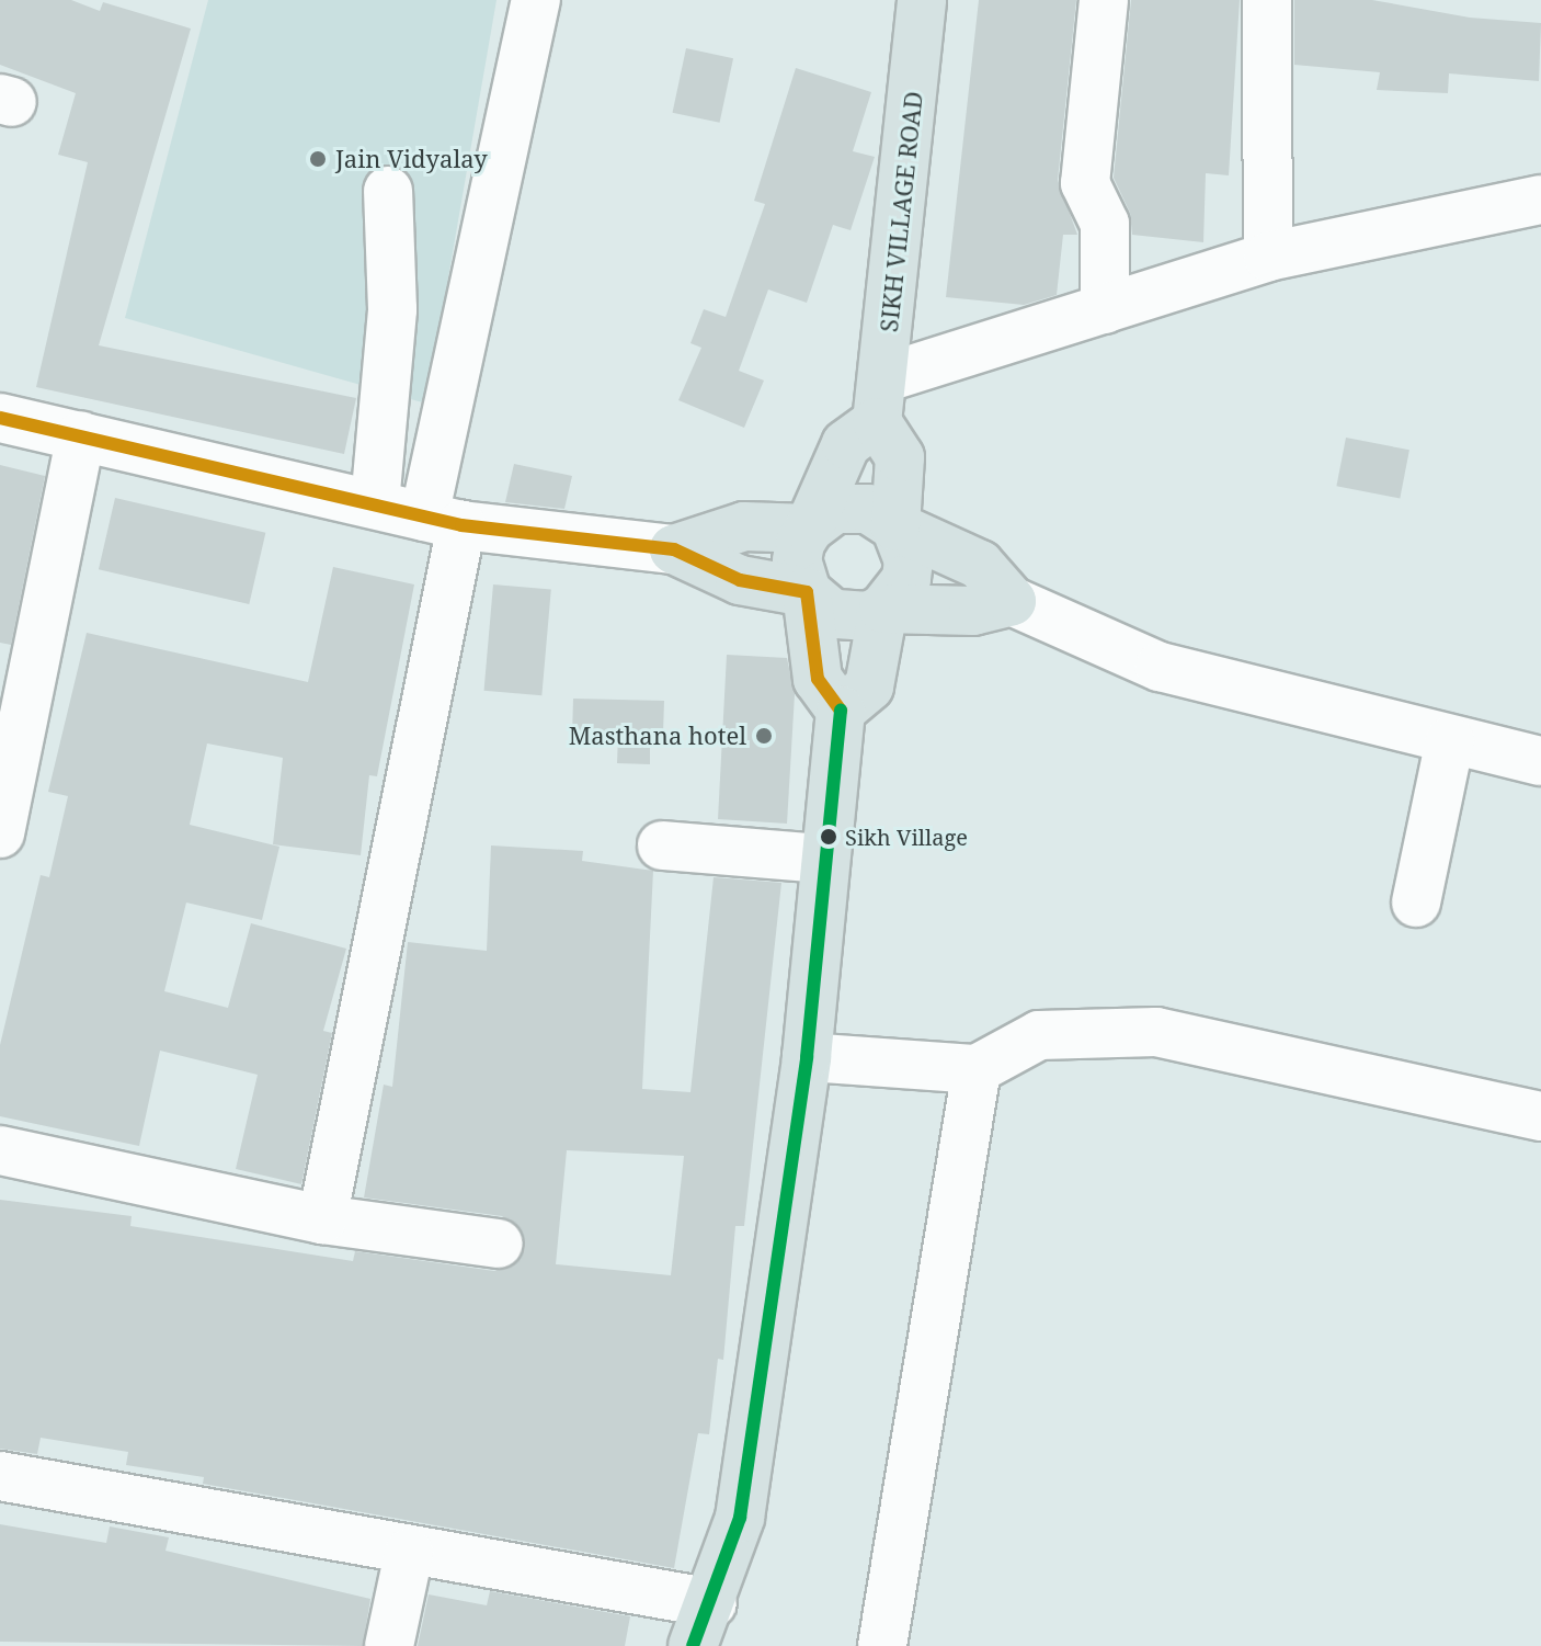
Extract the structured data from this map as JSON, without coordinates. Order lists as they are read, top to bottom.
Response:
{
  "streets": {
    "main road": ["SIKH VILLAGE ROAD"]
  },
  "places": ["Jain Vidyalay", "Masthana hotel", "Sikh Village"]
}
